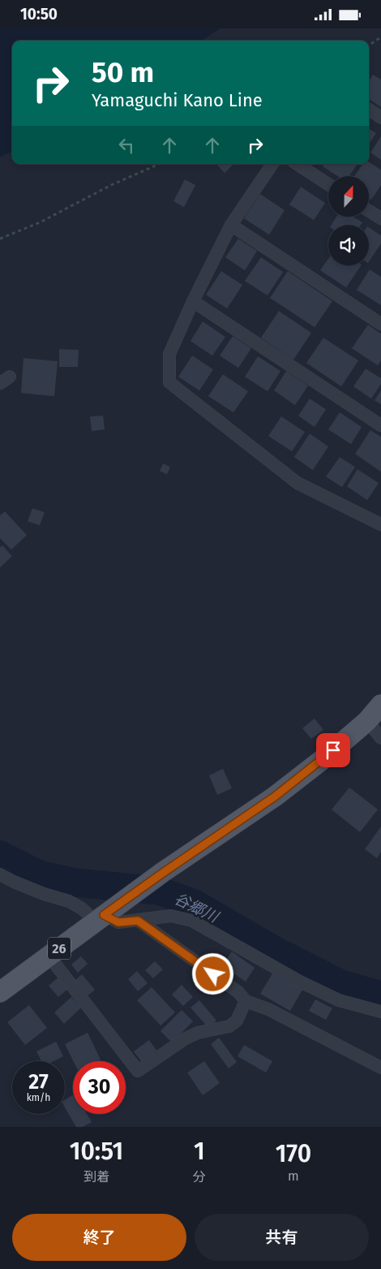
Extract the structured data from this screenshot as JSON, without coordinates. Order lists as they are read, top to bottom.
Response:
{
  "streets": {
    "main road": ["26"]
  },
  "water": ["谷郷川"],
  "north": "top",
  "page": {
    "status": "10:50",
    "turn": ["50 m", "Yamaguchi Kano Line"],
    "speed": "27 km/h",
    "limit": "30",
    "eta": [
      "10:51",
      "到着",
      "1",
      "分",
      "170",
      "m"
    ],
    "buttons": ["終了", "共有"]
  }
}
